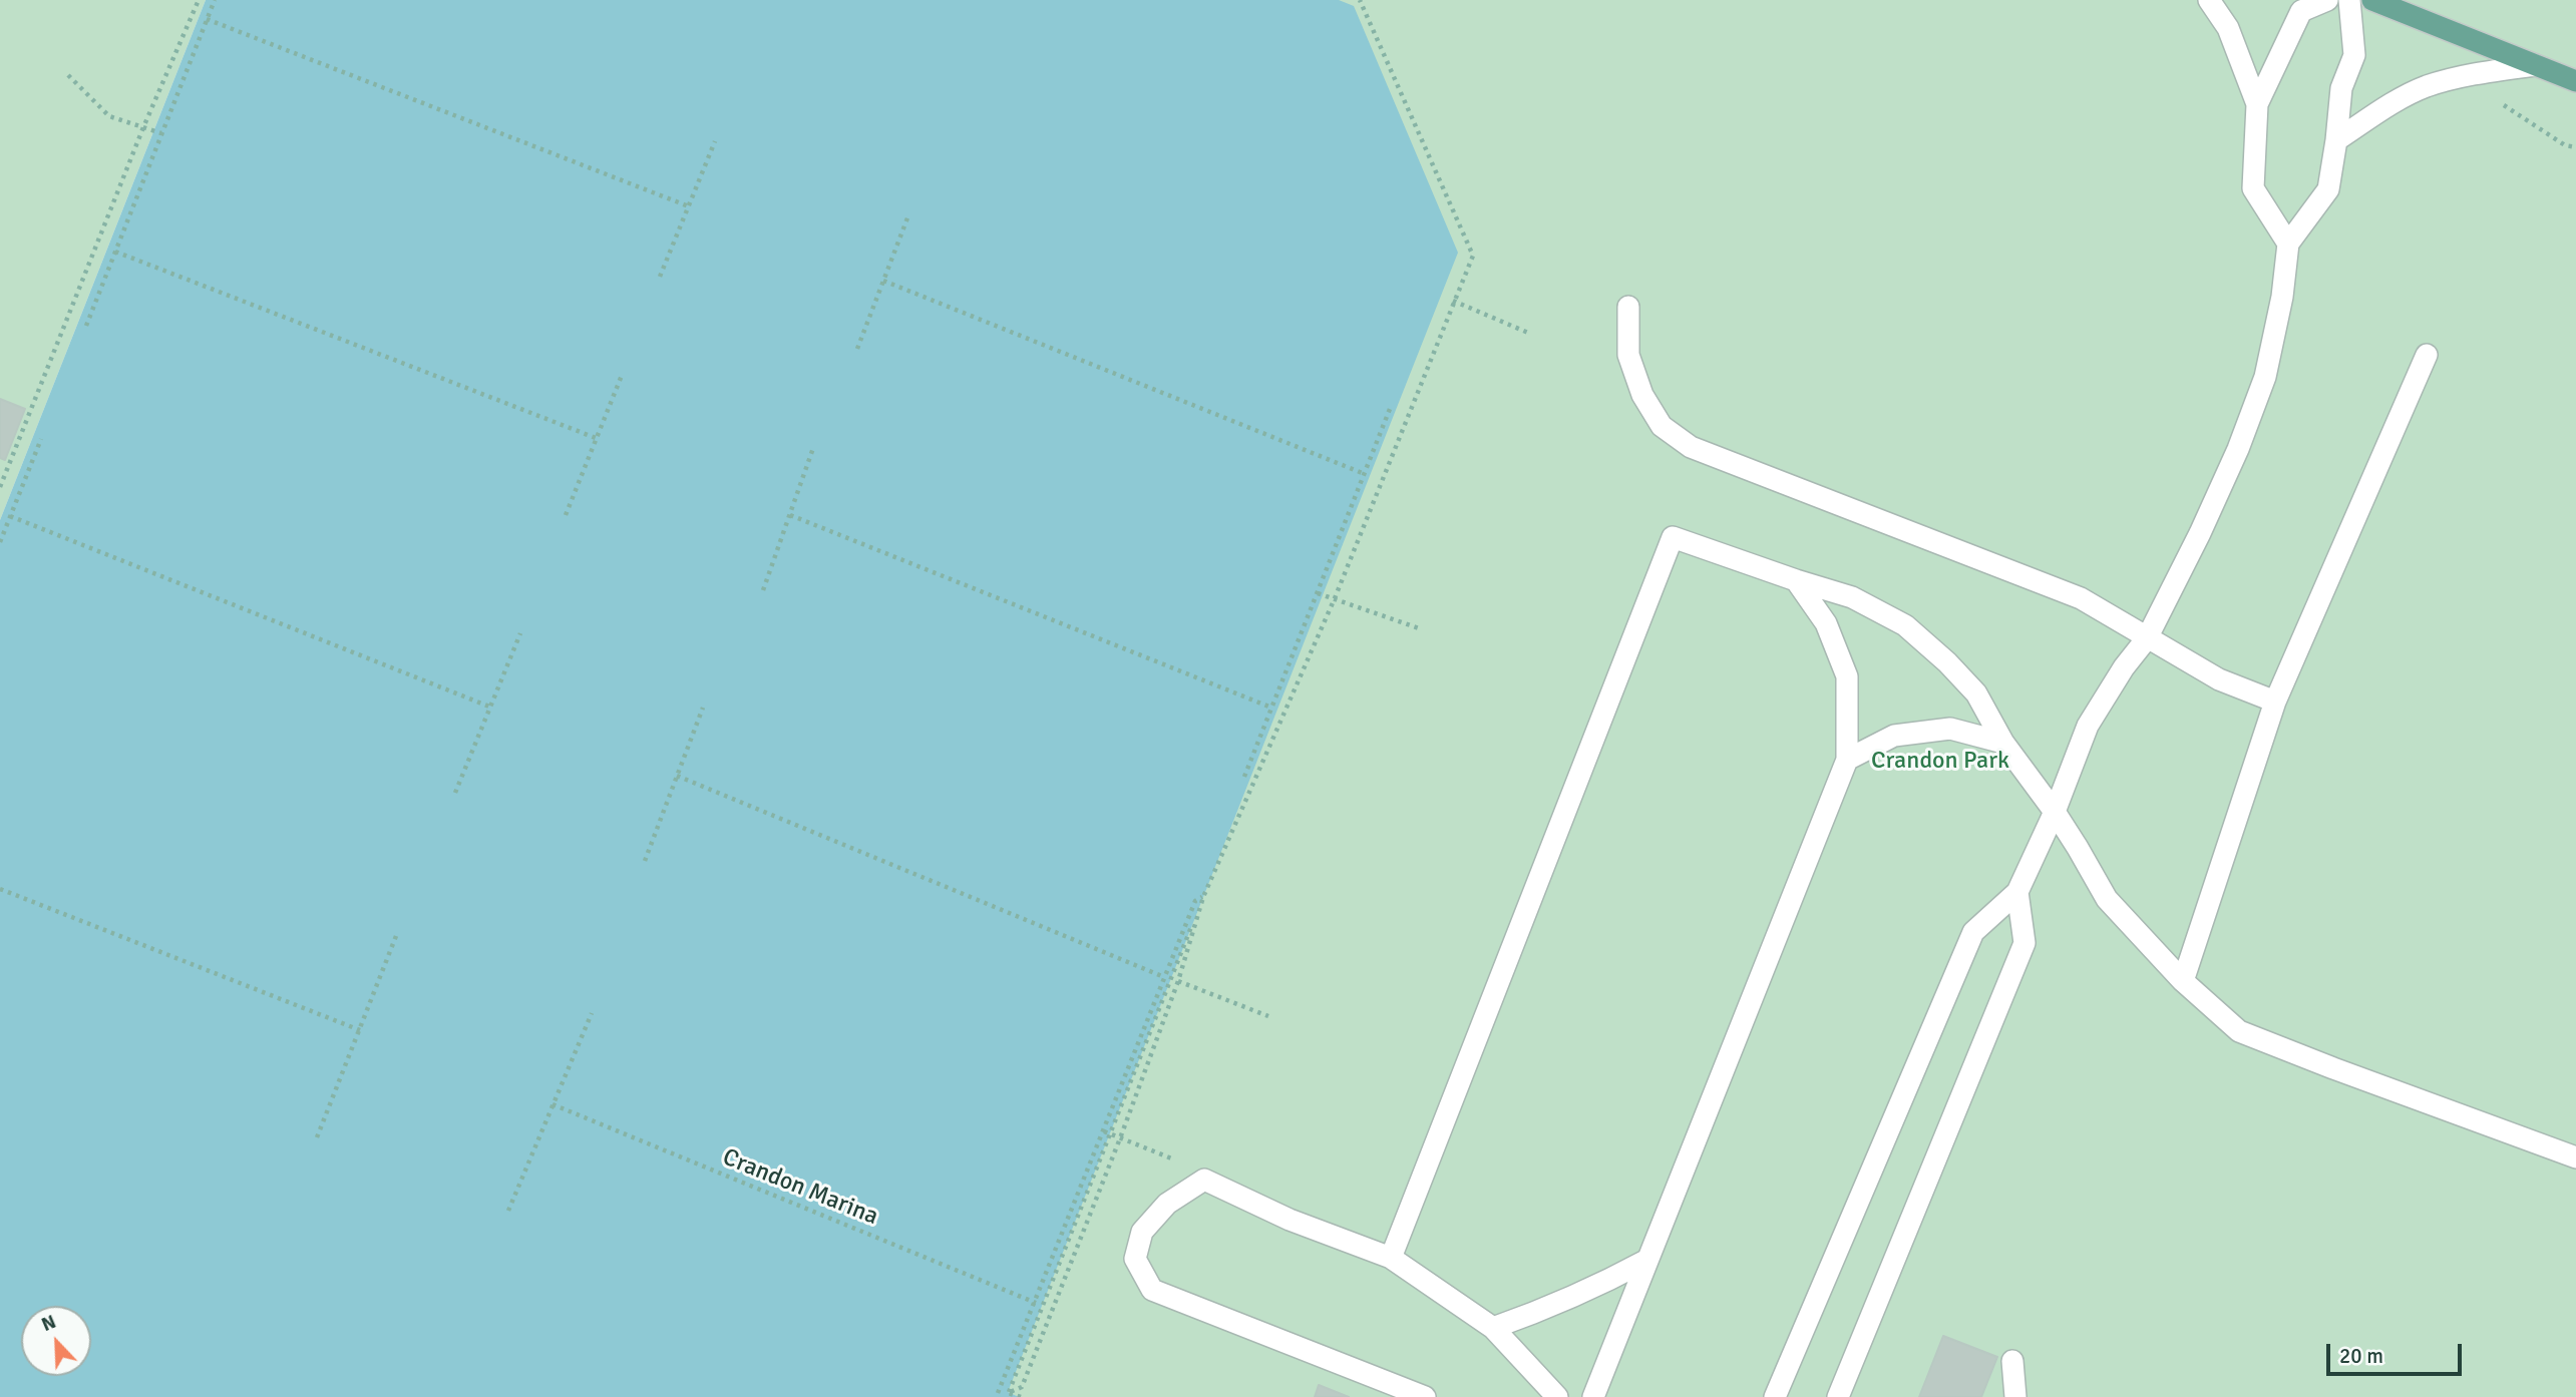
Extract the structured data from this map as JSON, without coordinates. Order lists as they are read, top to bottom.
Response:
{
  "streets": {
    "path": ["Crandon Marina"]
  },
  "parks": ["Crandon Park"],
  "scale_bar": "20 m",
  "north": "top left"
}
